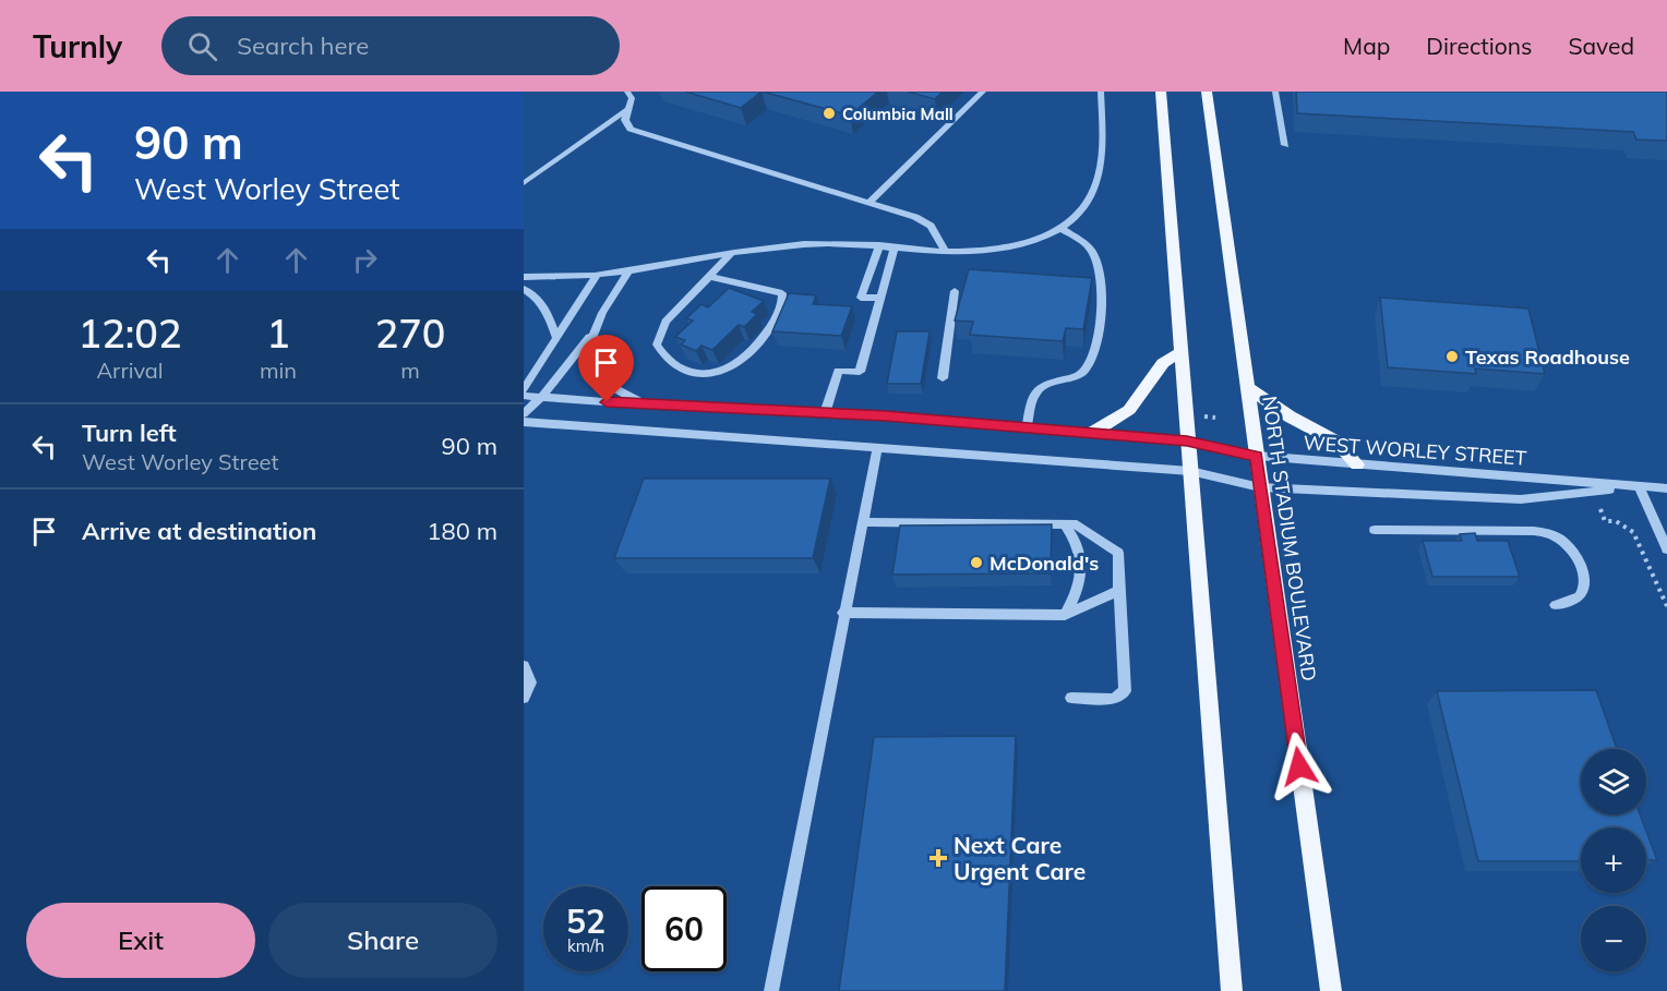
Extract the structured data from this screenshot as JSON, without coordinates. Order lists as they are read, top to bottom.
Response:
{
  "streets": {
    "main road": ["NORTH STADIUM BOULEVARD"],
    "street": ["WEST WORLEY STREET"]
  },
  "crossings": [
    ["WEST WORLEY STREET", "NORTH STADIUM BOULEVARD"]
  ],
  "places": {
    "other": ["Columbia Mall", "Texas Roadhouse", "McDonald's"],
    "health": ["Next Care Urgent Care"]
  },
  "page": {
    "header": "Turnly",
    "search": "Search here",
    "nav": ["Map", "Directions", "Saved"],
    "turn": ["90 m", "West Worley Street"],
    "eta": [
      "12:02",
      "Arrival",
      "1",
      "min",
      "270",
      "m"
    ],
    "list": [
      {
        "name": "Turn left",
        "note": "West Worley Street",
        "value": "90 m"
      },
      {
        "name": "Arrive at destination",
        "value": "180 m"
      }
    ],
    "map_buttons": ["+", "−"],
    "speed": "52 km/h",
    "limit": "60",
    "buttons": ["Exit", "Share"]
  }
}
